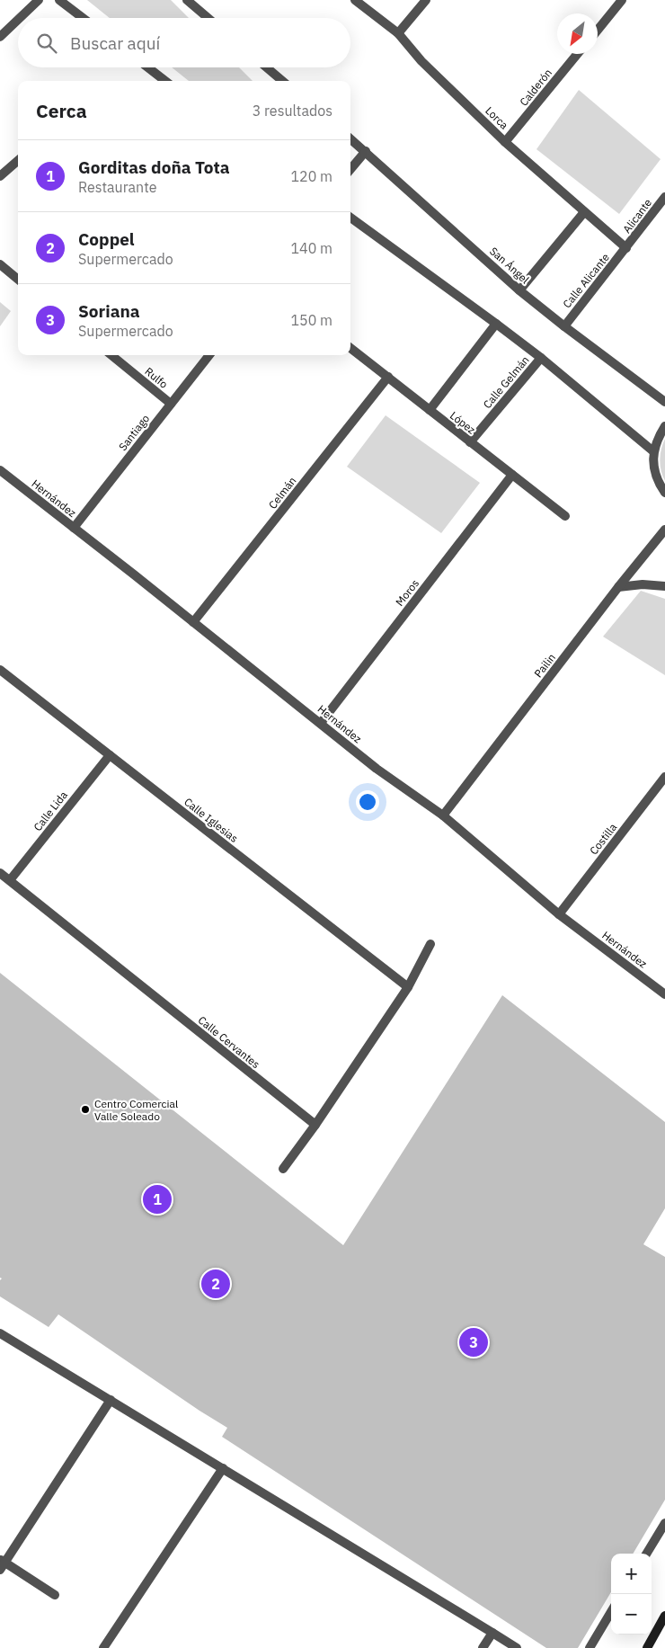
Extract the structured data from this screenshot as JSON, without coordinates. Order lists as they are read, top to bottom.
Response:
{
  "streets": {
    "street": [
      "Calderón",
      "Lorca",
      "Alicante",
      "San Ángel",
      "Calle Alicante",
      "Rulfo",
      "Calle Gelmán",
      "López",
      "Santiago",
      "Celmán",
      "Hernández",
      "Moros",
      "Pailin",
      "Calle Lida",
      "Calle Iglesias",
      "Costilla",
      "Calle Cervantes"
    ]
  },
  "crossings": [
    ["Calderón", "Lorca"],
    ["Lorca", "Alicante"],
    ["Lorca", "Calle Alicante"],
    ["Alicante", "Calle Alicante"],
    ["San Ángel", "Calle Alicante"],
    ["Rulfo", "Santiago"],
    ["Calle Gelmán", "López"],
    ["López", "Celmán"],
    ["López", "Moros"],
    ["Santiago", "Hernández"],
    ["Celmán", "Hernández"],
    ["Hernández", "Moros"],
    ["Hernández", "Pailin"],
    ["Hernández", "Costilla"],
    ["Calle Lida", "Calle Iglesias"],
    ["Calle Lida", "Calle Cervantes"]
  ],
  "places": ["Centro Comercial Valle Soleado"],
  "north": "bottom left",
  "page": {
    "search": "Buscar aquí",
    "heading": ["Cerca", "3 resultados"],
    "list": [
      {
        "mark": "1",
        "name": "Gorditas doña Tota",
        "note": "Restaurante",
        "value": "120 m"
      },
      {
        "mark": "2",
        "name": "Coppel",
        "note": "Supermercado",
        "value": "140 m"
      },
      {
        "mark": "3",
        "name": "Soriana",
        "note": "Supermercado",
        "value": "150 m"
      }
    ],
    "pins": ["1", "2", "3"],
    "map_buttons": ["+", "−"]
  }
}
